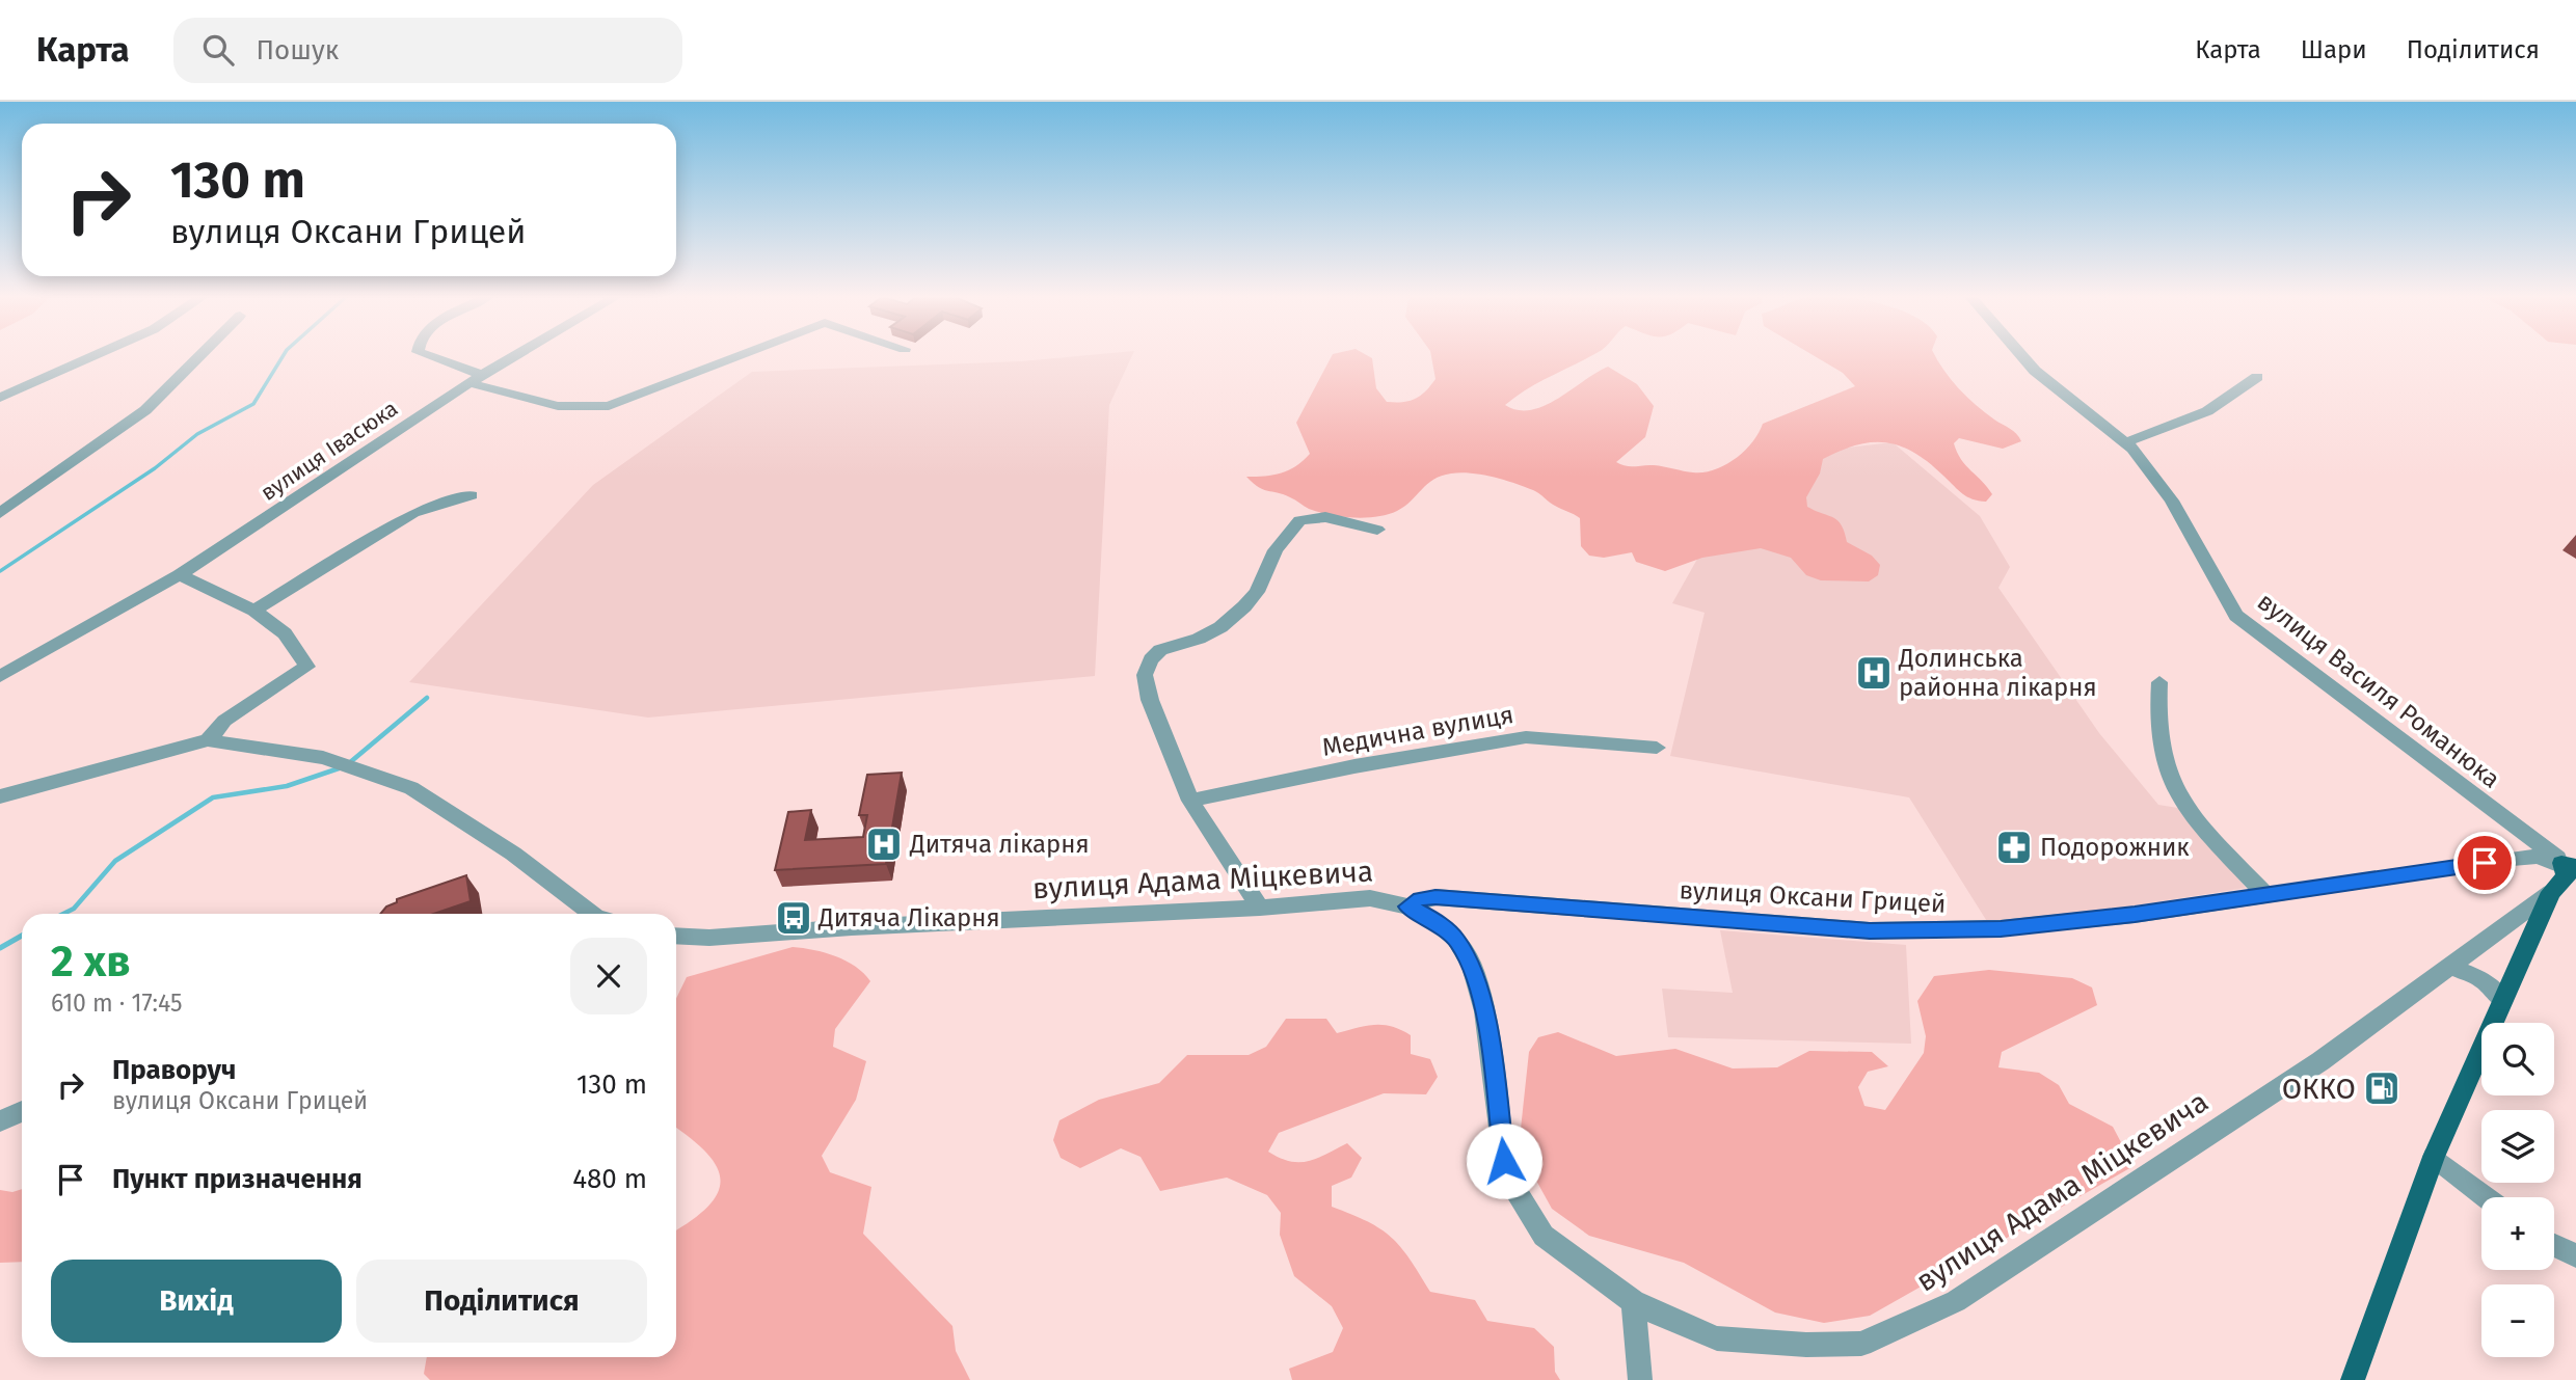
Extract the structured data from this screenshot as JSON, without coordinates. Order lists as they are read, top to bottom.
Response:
{
  "streets": {
    "street": [
      "вулиця Івасюка",
      "вулиця Василя Романюка",
      "Медична вулиця",
      "вулиця Адама Міцкевича",
      "вулиця Оксани Грицей"
    ]
  },
  "crossings": [
    ["вулиця Василя Романюка", "вулиця Адама Міцкевича"],
    ["вулиця Василя Романюка", "вулиця Оксани Грицей"],
    ["вулиця Адама Міцкевича", "вулиця Оксани Грицей"]
  ],
  "places": {
    "hospital": ["Долинська районна лікарня", "Дитяча лікарня"],
    "pharmacy": ["Подорожник"],
    "bus stop": ["Дитяча Лікарня"],
    "fuel station": ["ОККО"]
  },
  "page": {
    "header": "Карта",
    "search": "Пошук",
    "nav": ["Карта", "Шари", "Поділитися"],
    "turn": ["130 m", "вулиця Оксани Грицей"],
    "heading": ["2 хв", "610 m · 17:45"],
    "map_buttons": ["+", "−"],
    "list": [
      {
        "name": "Праворуч",
        "note": "вулиця Оксани Грицей",
        "value": "130 m"
      },
      {
        "name": "Пункт призначення",
        "value": "480 m"
      }
    ],
    "buttons": ["Вихід", "Поділитися"]
  }
}
